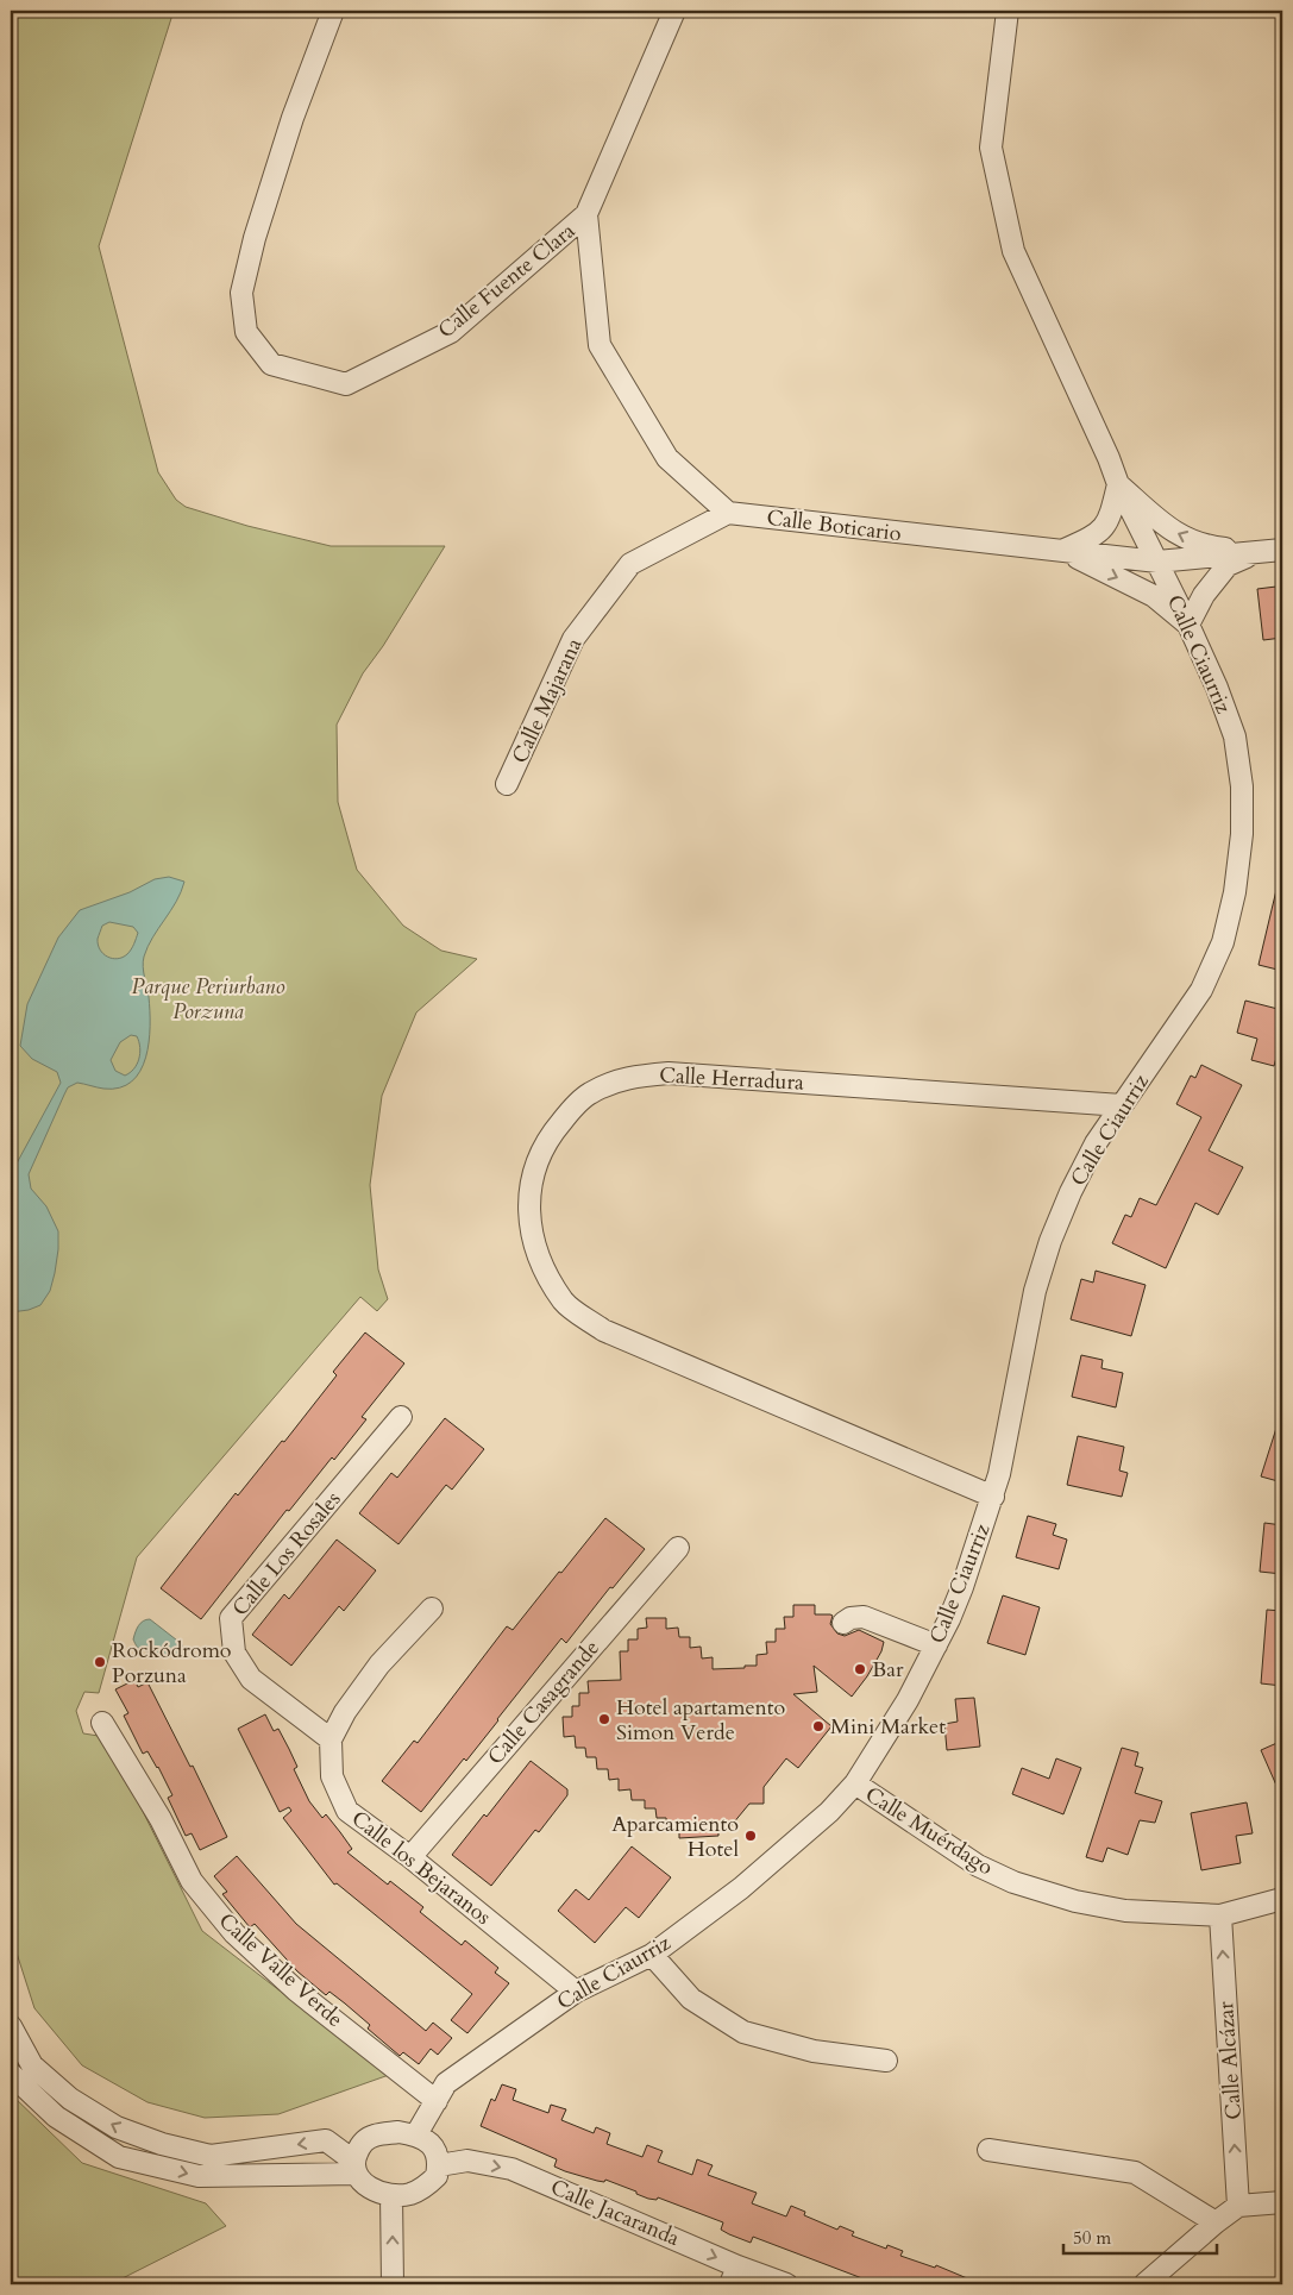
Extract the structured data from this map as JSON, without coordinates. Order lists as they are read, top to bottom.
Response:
{
  "streets": {
    "street": [
      "Calle Fuente Clara",
      "Calle Boticario",
      "Calle Ciaurriz",
      "Calle Majarana",
      "Calle Herradura",
      "Calle Los Rosales",
      "Calle Casagrande",
      "Calle Muérdago",
      "Calle los Bejaranos",
      "Calle Valle Verde",
      "Calle Alcázar",
      "Calle Jacaranda"
    ]
  },
  "crossings": [
    ["Calle Boticario", "Calle Ciaurriz"],
    ["Calle Boticario", "Calle Majarana"],
    ["Calle Ciaurriz", "Calle Herradura"],
    ["Calle Ciaurriz", "Calle Muérdago"],
    ["Calle Ciaurriz", "Calle los Bejaranos"],
    ["Calle Ciaurriz", "Calle Valle Verde"],
    ["Calle Ciaurriz", "Calle Jacaranda"],
    ["Calle Los Rosales", "Calle los Bejaranos"],
    ["Calle Casagrande", "Calle los Bejaranos"],
    ["Calle Muérdago", "Calle Alcázar"]
  ],
  "one_way": ["Calle Alcázar", "Calle Jacaranda"],
  "parks": ["Parque Periurbano Porzuna"],
  "places": [
    "Rockódromo Porzuna",
    "Bar",
    "Hotel apartamento Simon Verde",
    "Mini Market",
    "Aparcamiento Hotel"
  ],
  "scale_bar": "50 m"
}
